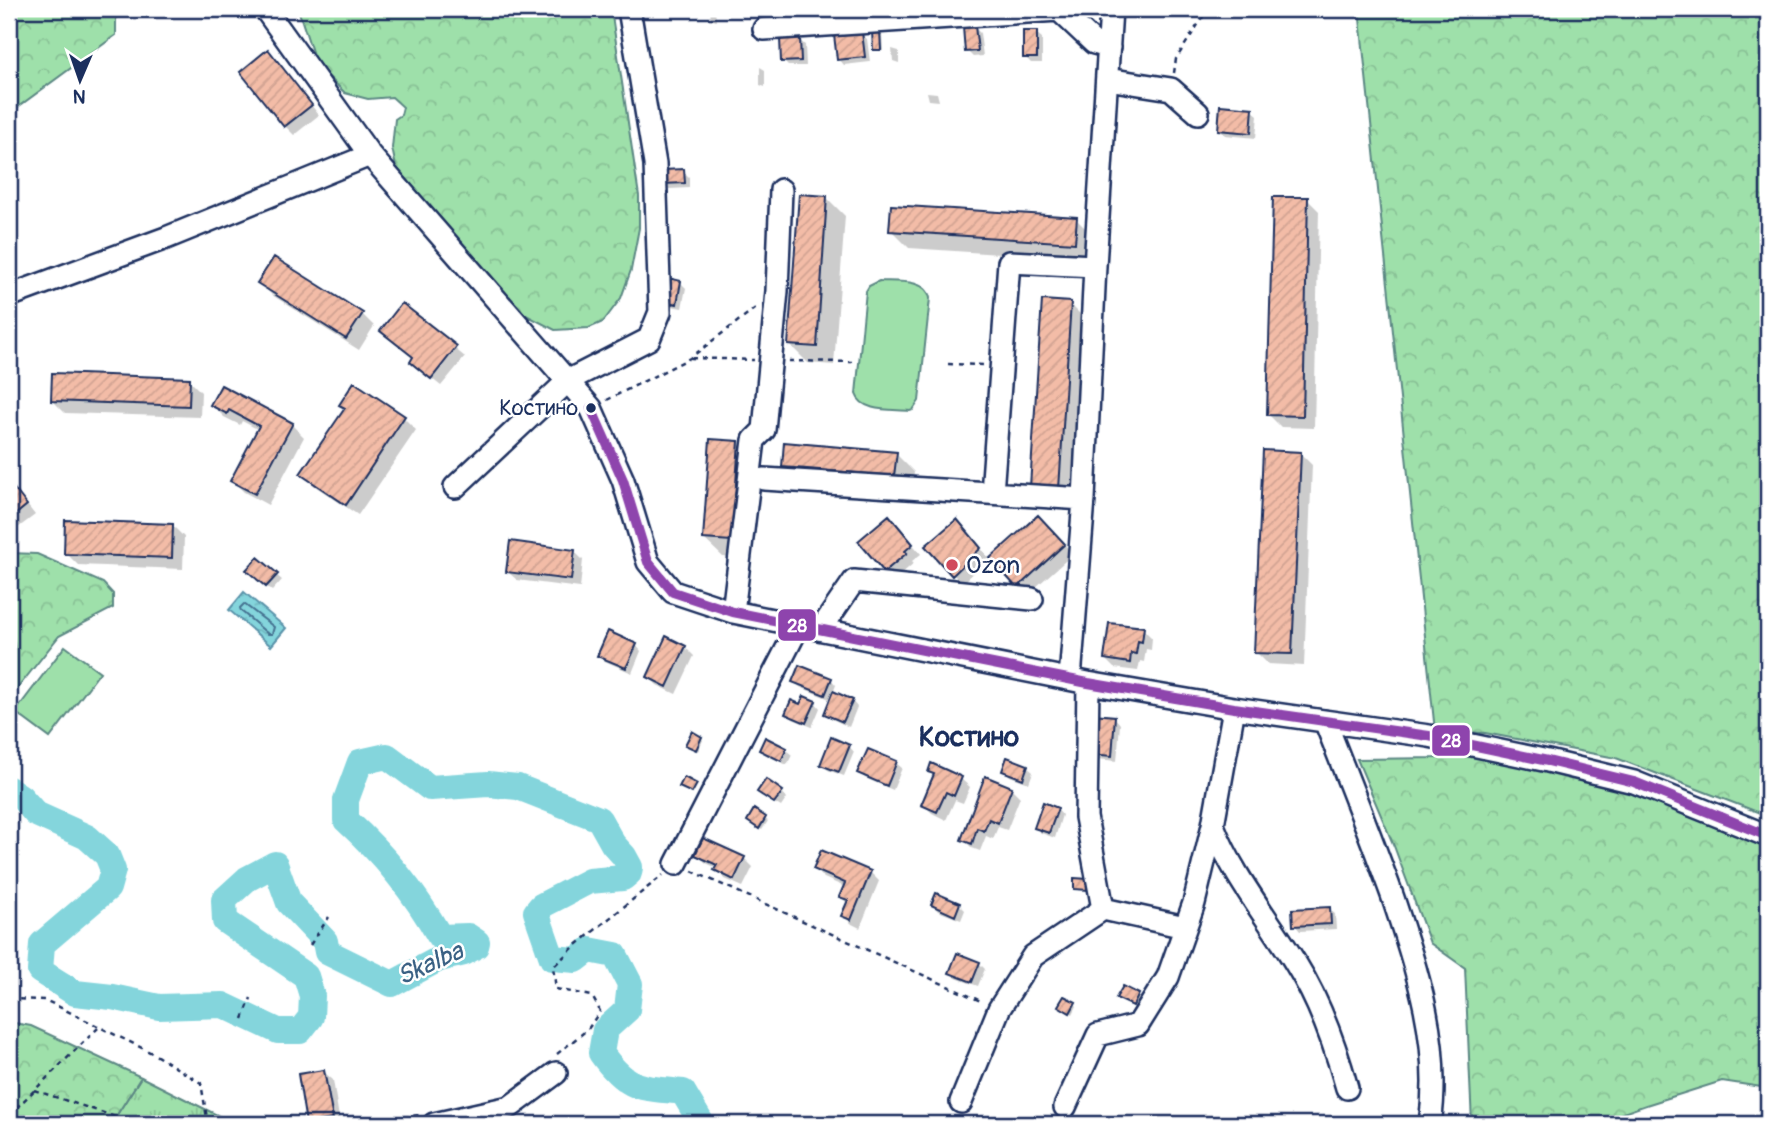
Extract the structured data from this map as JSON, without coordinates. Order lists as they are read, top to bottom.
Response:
{
  "districts": ["Костино"],
  "water": ["Skalba"],
  "places": ["Костино", "Ozon"],
  "lines": ["transit line 28"],
  "north": "bottom"
}
